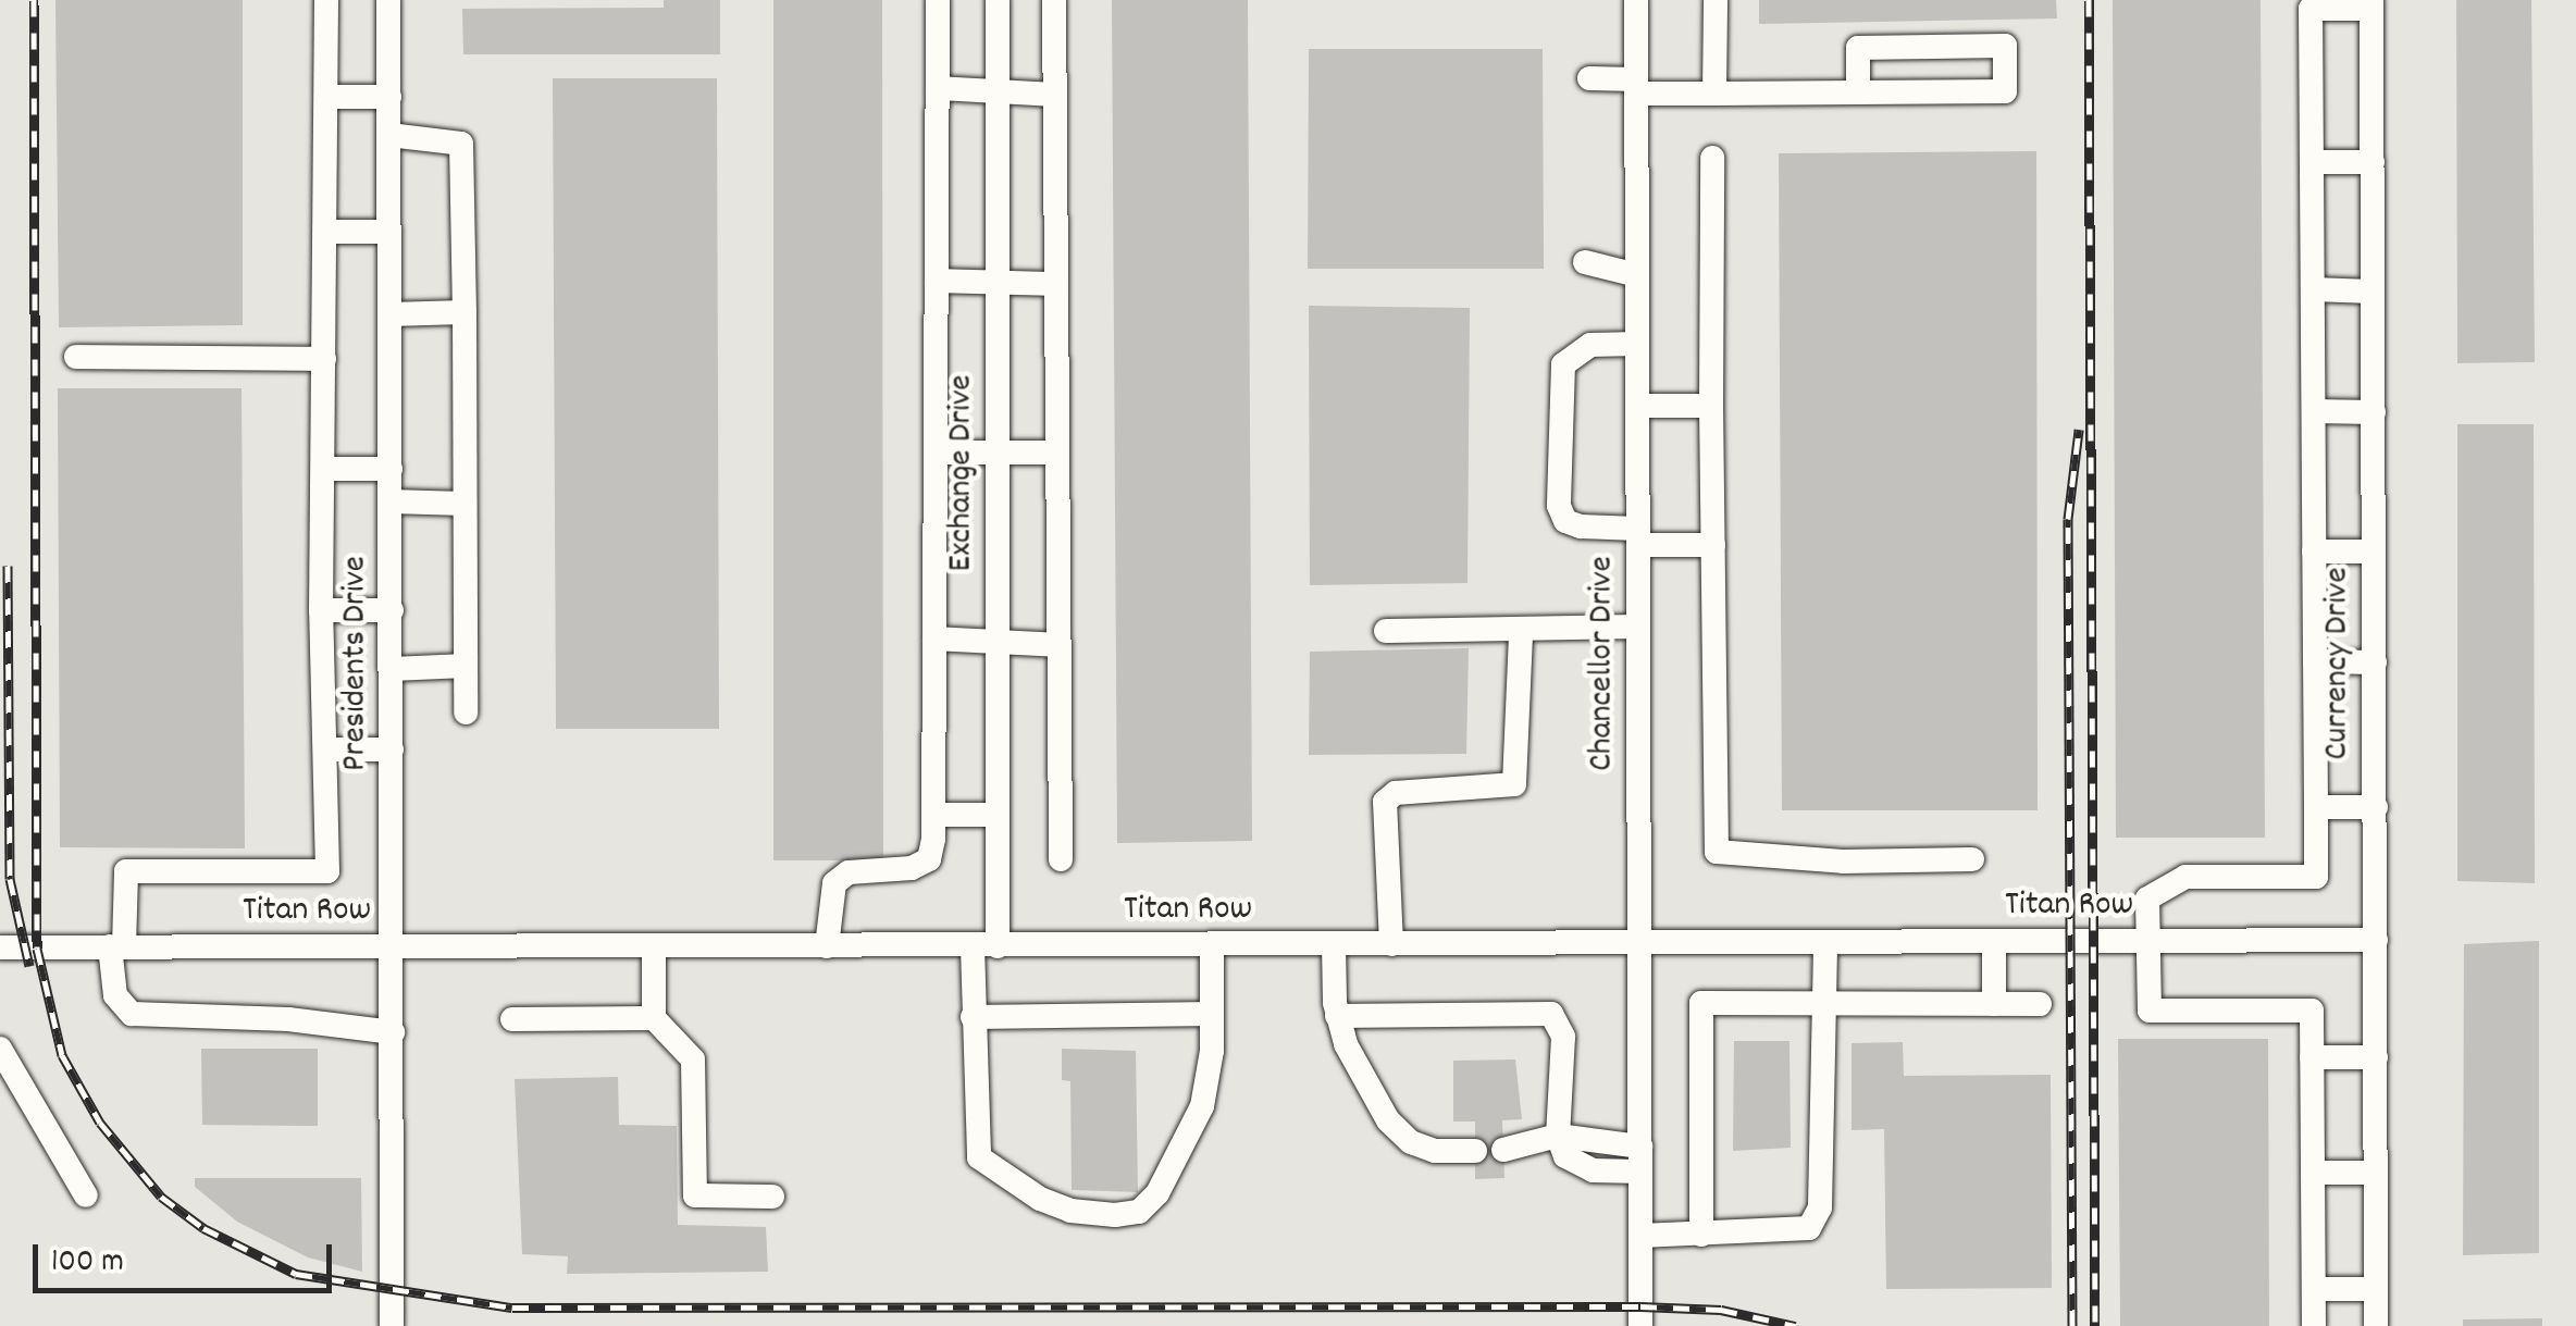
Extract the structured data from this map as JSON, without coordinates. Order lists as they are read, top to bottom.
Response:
{
  "streets": {
    "street": [
      "Exchange Drive",
      "Presidents Drive",
      "Chancellor Drive",
      "Currency Drive",
      "Titan Row"
    ]
  },
  "crossings": [
    ["Exchange Drive", "Titan Row"],
    ["Presidents Drive", "Titan Row"],
    ["Chancellor Drive", "Titan Row"],
    ["Currency Drive", "Titan Row"]
  ],
  "scale_bar": "100 m"
}
